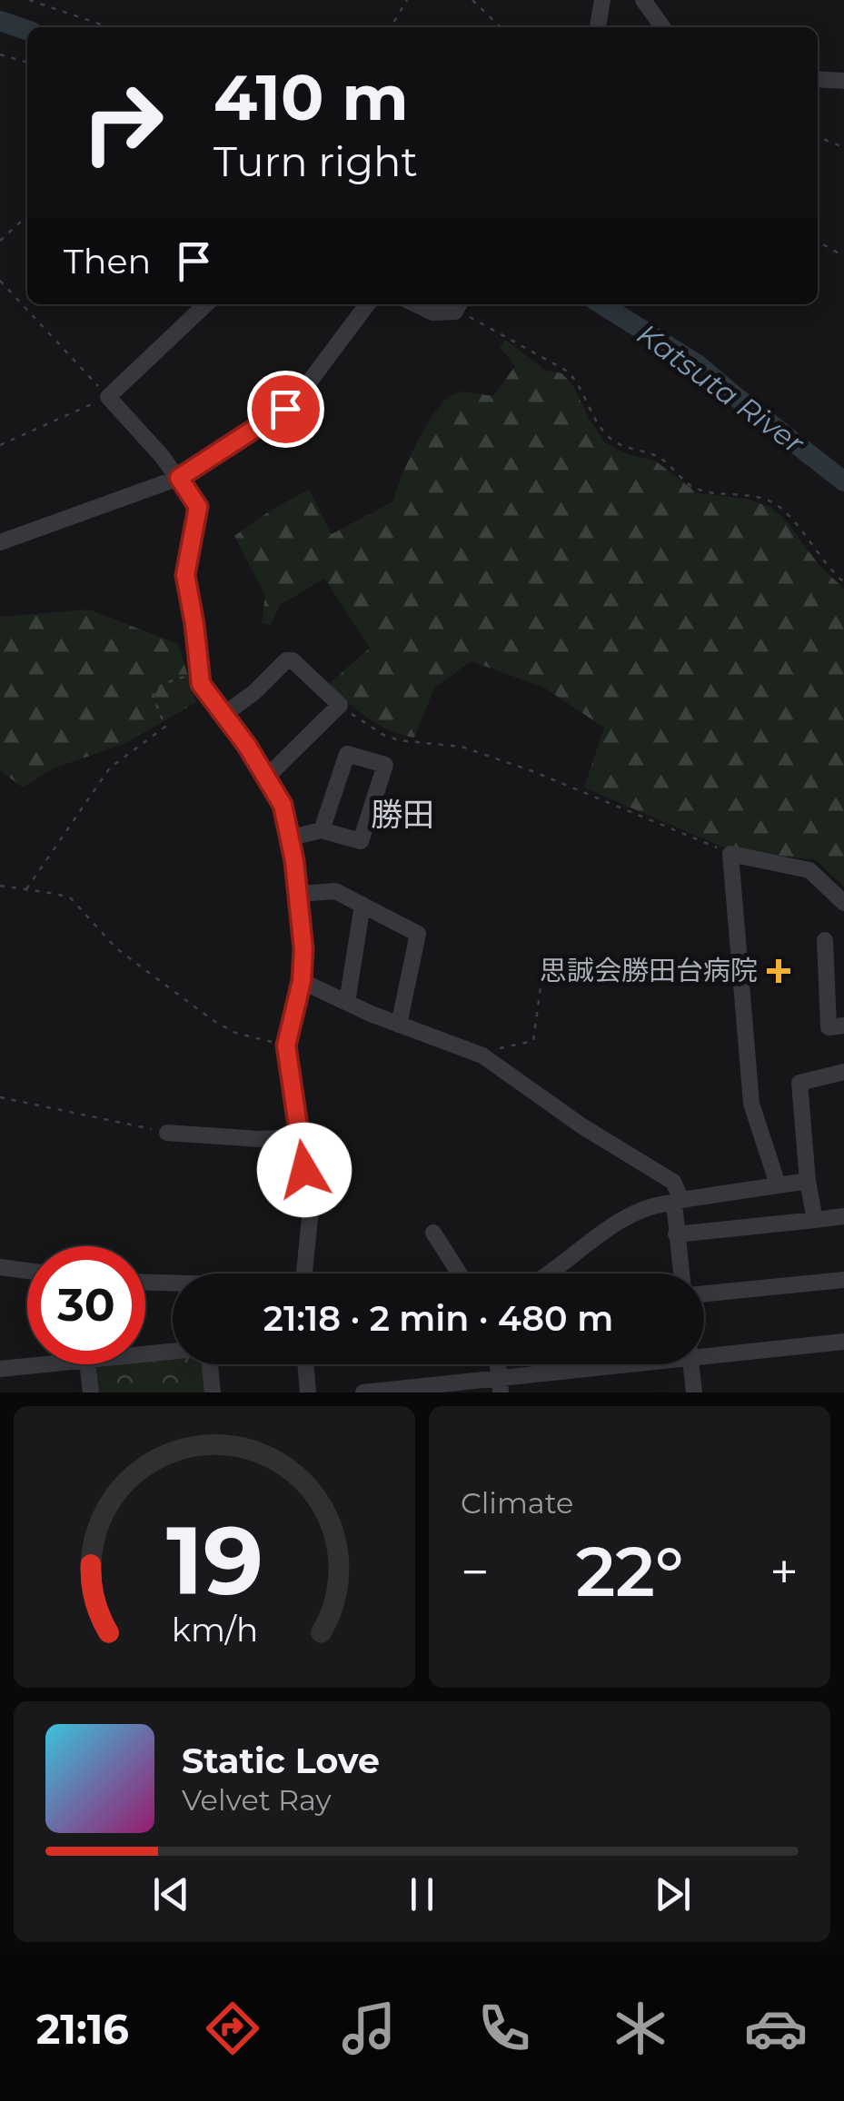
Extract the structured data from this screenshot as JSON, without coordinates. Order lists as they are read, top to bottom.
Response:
{
  "districts": ["勝田"],
  "water": ["Katsuta River"],
  "places": {
    "health": ["思誠会勝田台病院"]
  },
  "page": {
    "turn": ["410 m", "Turn right"],
    "then": "Then",
    "limit": "30",
    "trip": "21:18 · 2 min · 480 m",
    "tile": "Climate",
    "heat": ["−", "22°", "+"],
    "song": ["Static Love", "Velvet Ray"],
    "tabs": "21:16",
    "gauge": ["19", "km/h"]
  }
}
